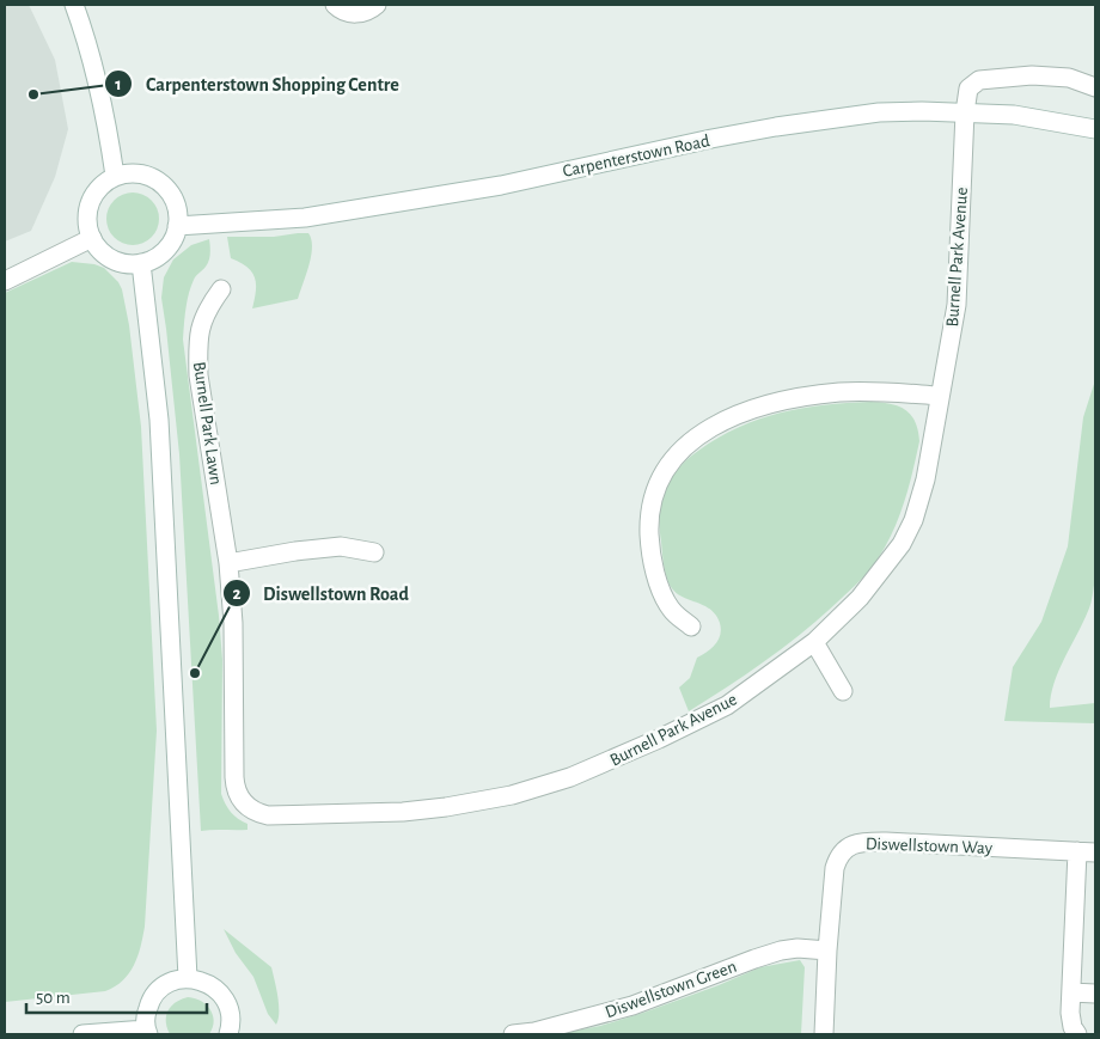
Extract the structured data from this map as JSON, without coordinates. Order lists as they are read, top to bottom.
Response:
{
  "streets": {
    "street": [
      "Carpenterstown Road",
      "Burnell Park Avenue",
      "Burnell Park Lawn",
      "Diswellstown Way",
      "Diswellstown Green"
    ]
  },
  "crossings": [
    ["Carpenterstown Road", "Burnell Park Avenue"],
    ["Burnell Park Avenue", "Burnell Park Lawn"],
    ["Diswellstown Way", "Diswellstown Green"]
  ],
  "places": ["Carpenterstown Shopping Centre", "Diswellstown Road"],
  "scale_bar": "50 m"
}
